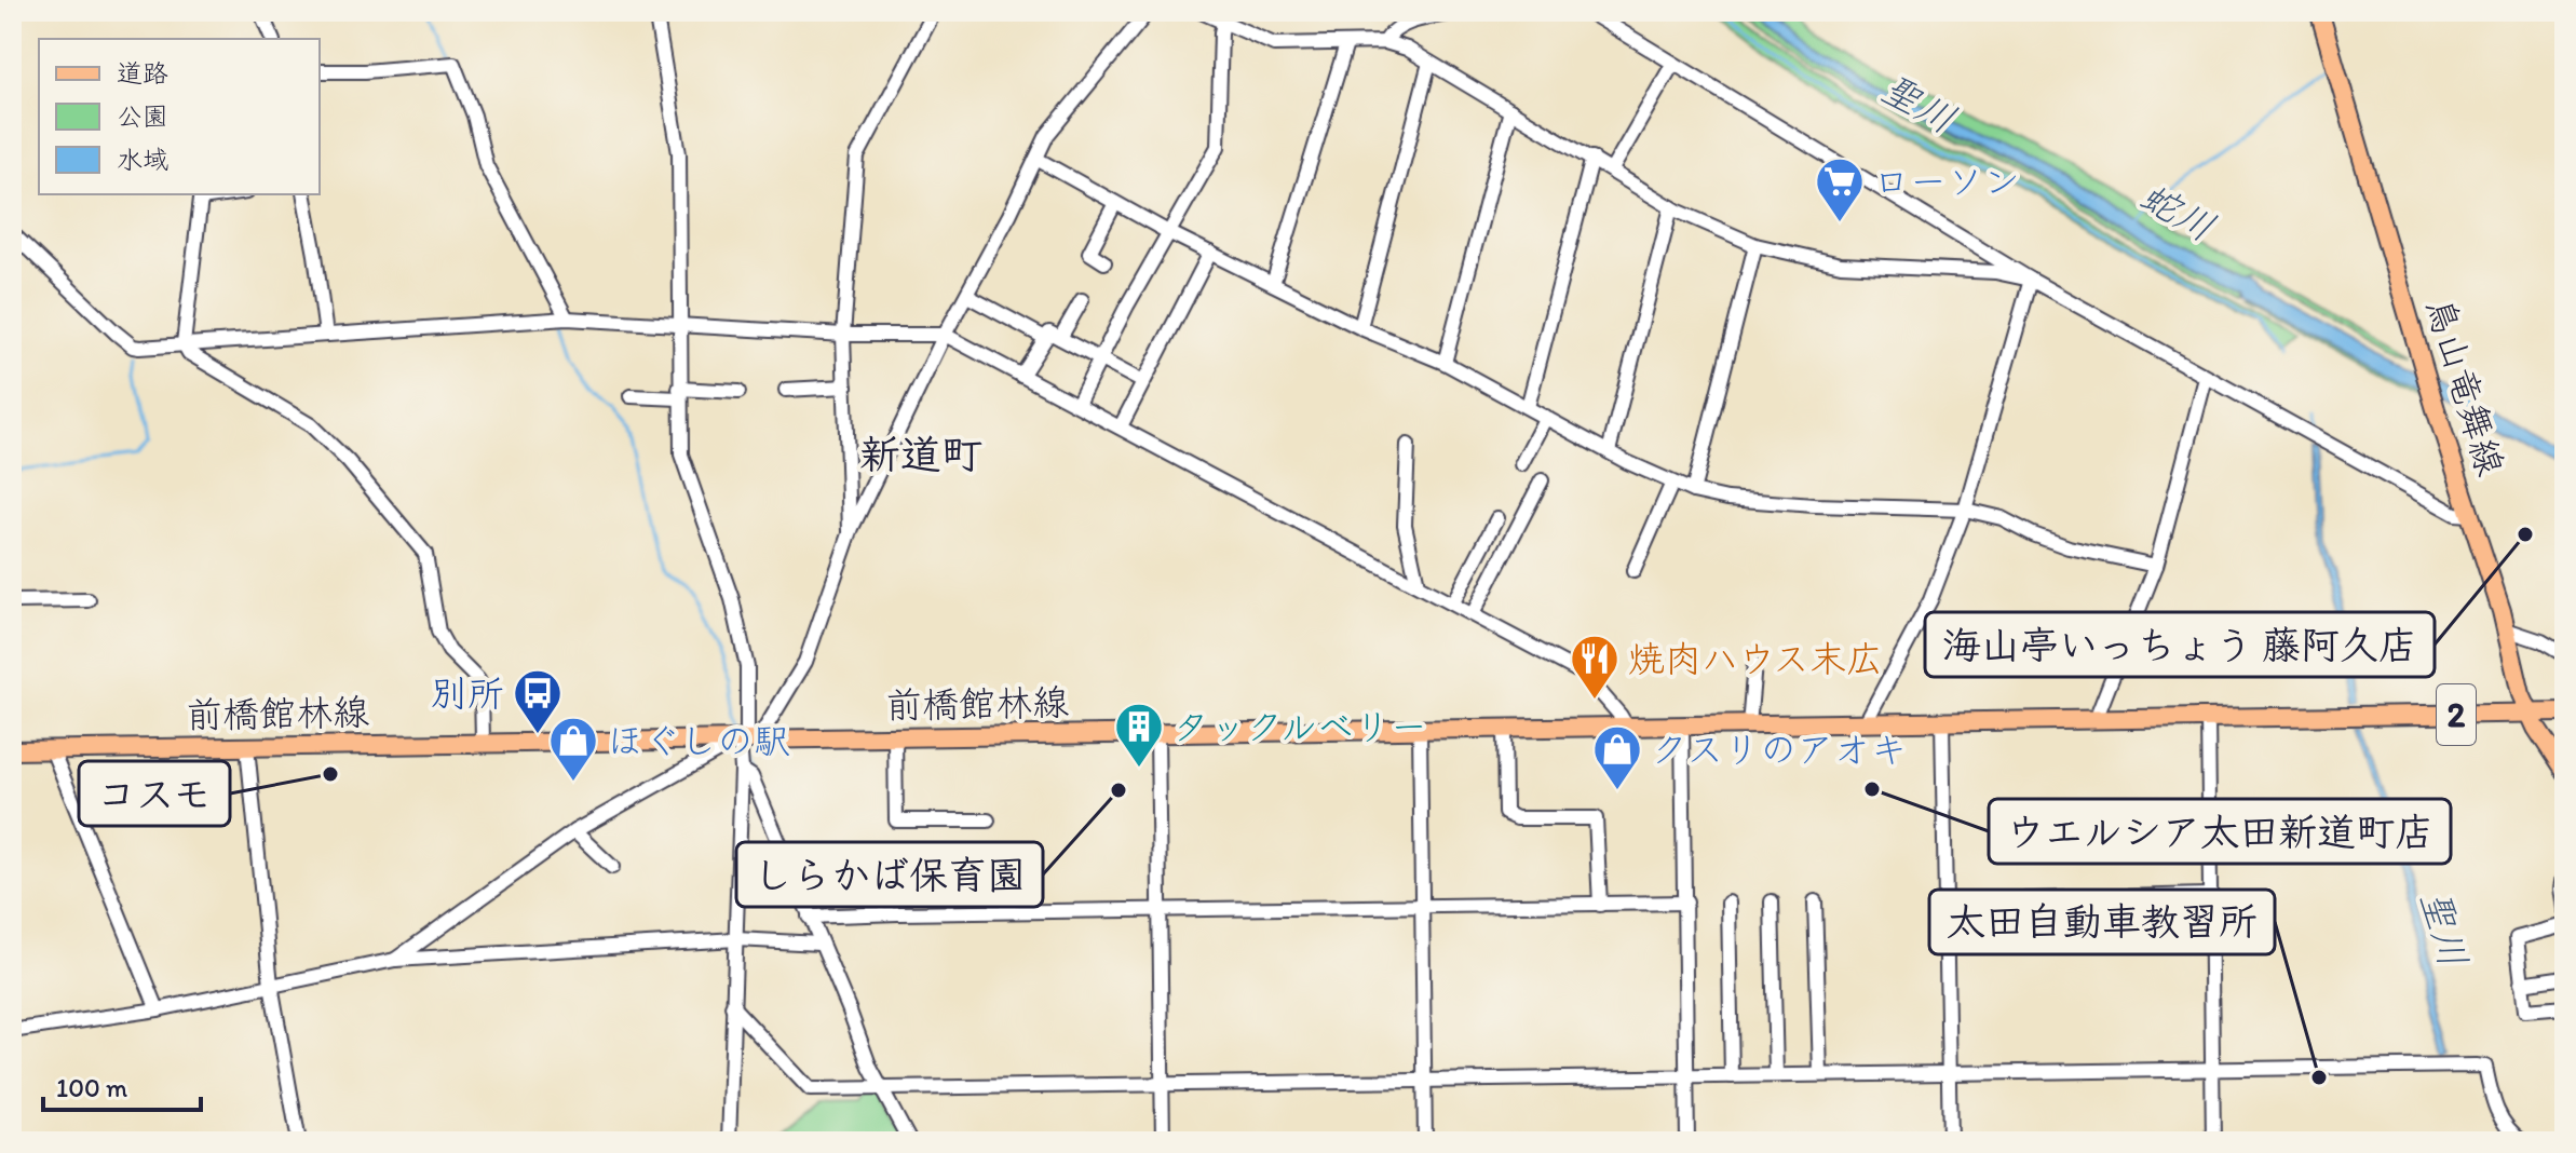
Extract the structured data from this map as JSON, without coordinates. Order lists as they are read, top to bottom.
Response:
{
  "streets": {
    "main road": ["鳥山竜舞線", "前橋館林線", "2"]
  },
  "crossings": [
    ["鳥山竜舞線", "前橋館林線"]
  ],
  "districts": ["新道町"],
  "water": ["聖川", "蛇川"],
  "places": {
    "supermarket": ["ローソン"],
    "other": [
      "海山亭いっちょう 藤阿久店",
      "コスモ",
      "ウエルシア太田新道町店",
      "しらかば保育園",
      "太田自動車教習所"
    ],
    "restaurant": ["焼肉ハウス末広"],
    "bus stop": ["別所"],
    "building": ["タックルベリー"],
    "shop": ["ほぐしの駅", "クスリのアオキ"]
  },
  "legend": ["道路", "公園", "水域"],
  "scale_bar": "100 m"
}
